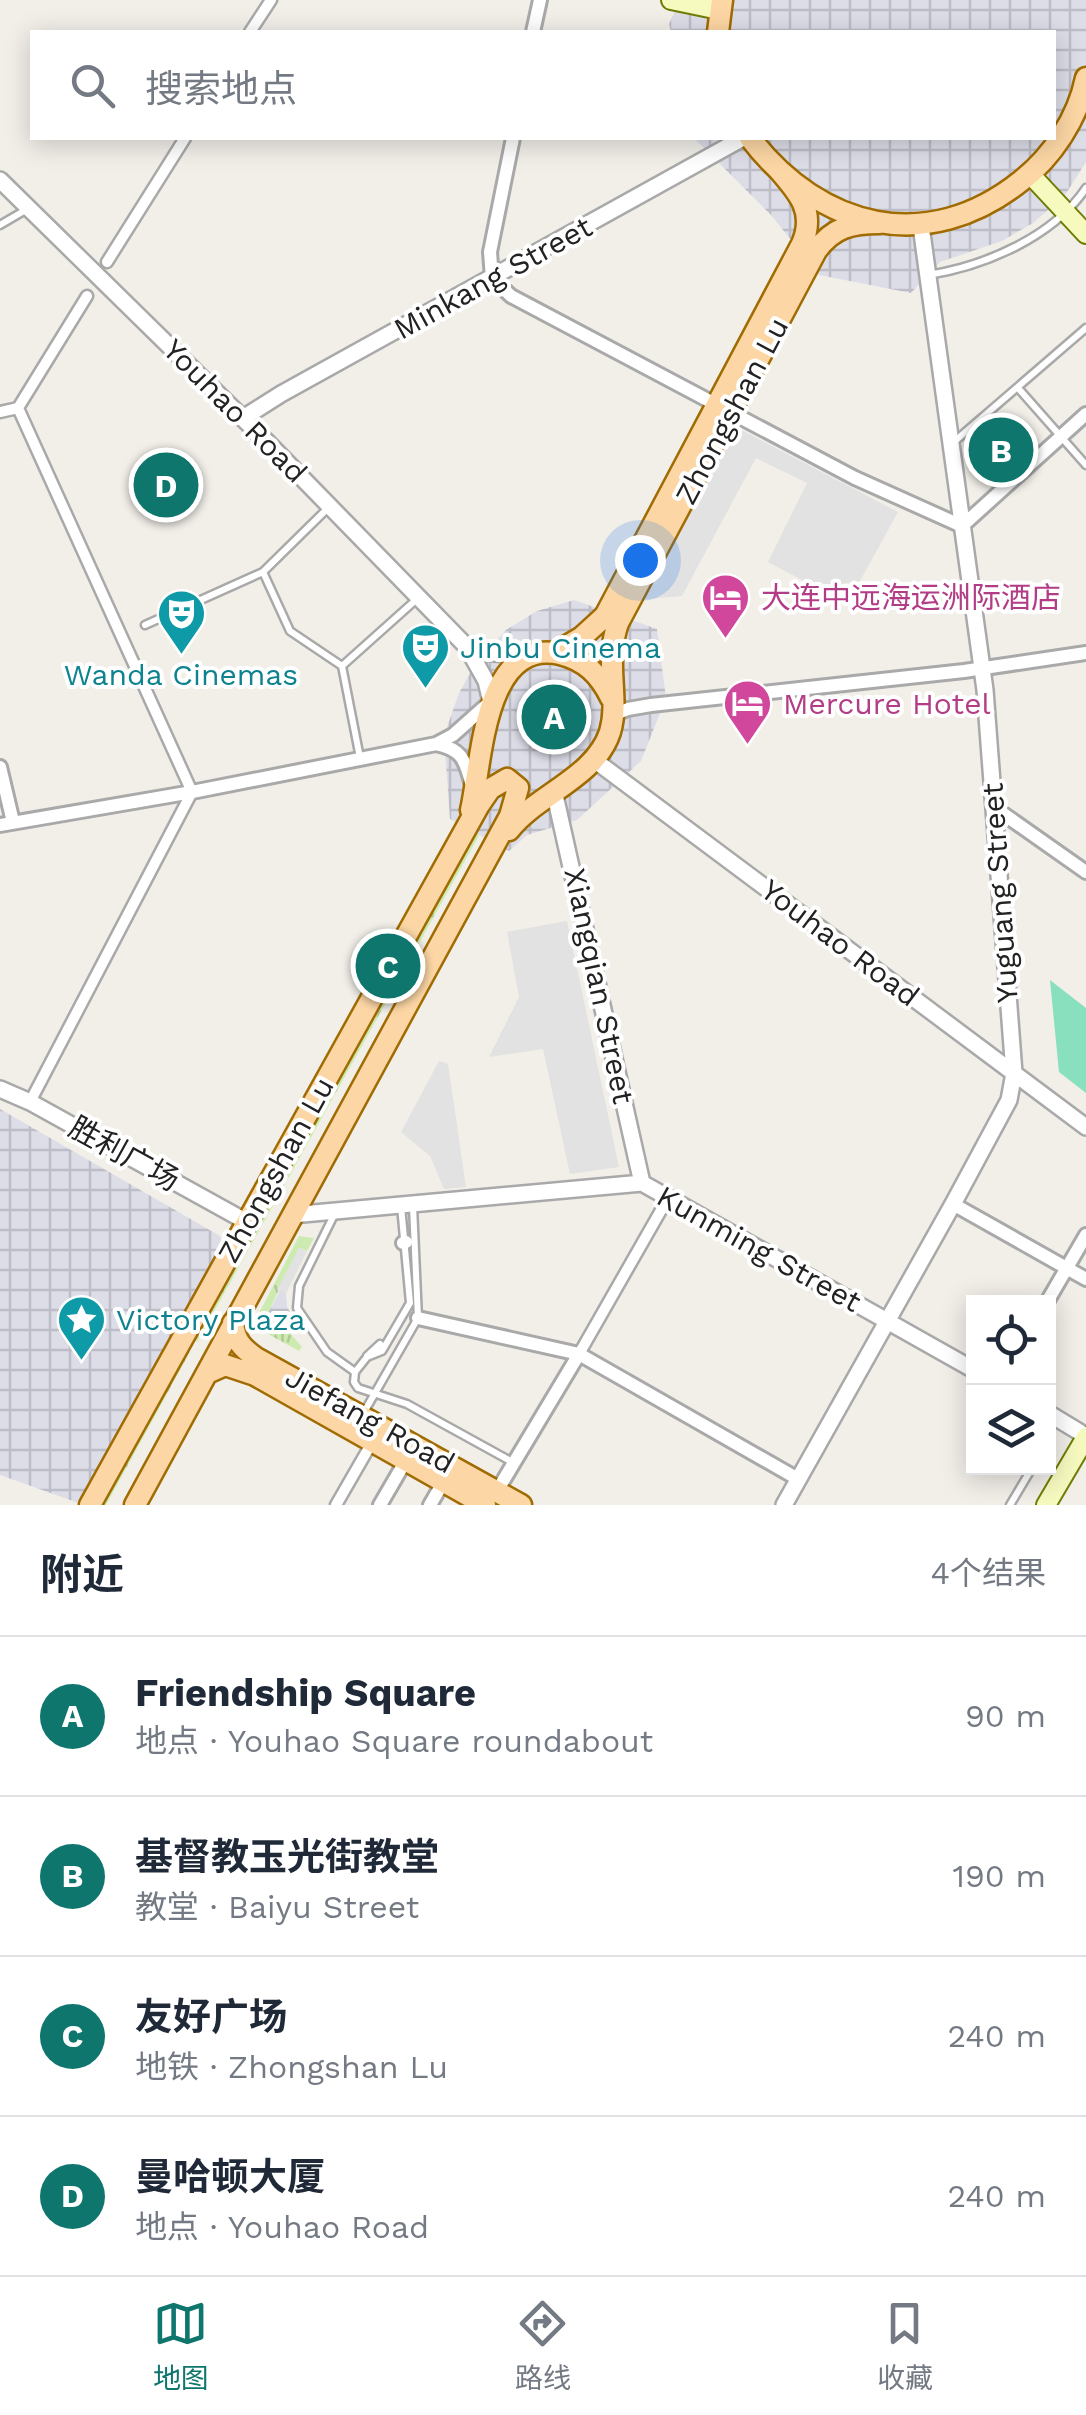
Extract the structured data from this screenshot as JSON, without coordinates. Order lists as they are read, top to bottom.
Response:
{
  "streets": {
    "main road": ["Zhongshan Lu", "Jiefang Road"],
    "street": [
      "Minkang Street",
      "Youhao Road",
      "Yuguang Street",
      "Xiangqian Street",
      "胜利广场",
      "Kunming Street"
    ]
  },
  "crossings": [
    ["Minkang Street", "Youhao Road"],
    ["Youhao Road", "Yuguang Street"],
    ["Zhongshan Lu", "胜利广场"],
    ["Zhongshan Lu", "Kunming Street"],
    ["Zhongshan Lu", "Jiefang Road"],
    ["Yuguang Street", "Kunming Street"],
    ["Xiangqian Street", "Kunming Street"]
  ],
  "places": {
    "hotel": ["大连中远海运洲际酒店", "Mercure Hotel"],
    "theatre": ["Wanda Cinemas", "Jinbu Cinema"],
    "place": ["Victory Plaza"]
  },
  "page": {
    "search": "搜索地点",
    "pins": [
      "B",
      "D",
      "A",
      "C"
    ],
    "heading": ["附近", "4个结果"],
    "list": [
      {
        "mark": "A",
        "name": "Friendship Square",
        "note": "地点 · Youhao Square roundabout",
        "value": "90 m"
      },
      {
        "mark": "B",
        "name": "基督教玉光街教堂",
        "note": "教堂 · Baiyu Street",
        "value": "190 m"
      },
      {
        "mark": "C",
        "name": "友好广场",
        "note": "地铁 · Zhongshan Lu",
        "value": "240 m"
      },
      {
        "mark": "D",
        "name": "曼哈顿大厦",
        "note": "地点 · Youhao Road",
        "value": "240 m"
      }
    ],
    "nav": ["地图", "路线", "收藏"]
  }
}
